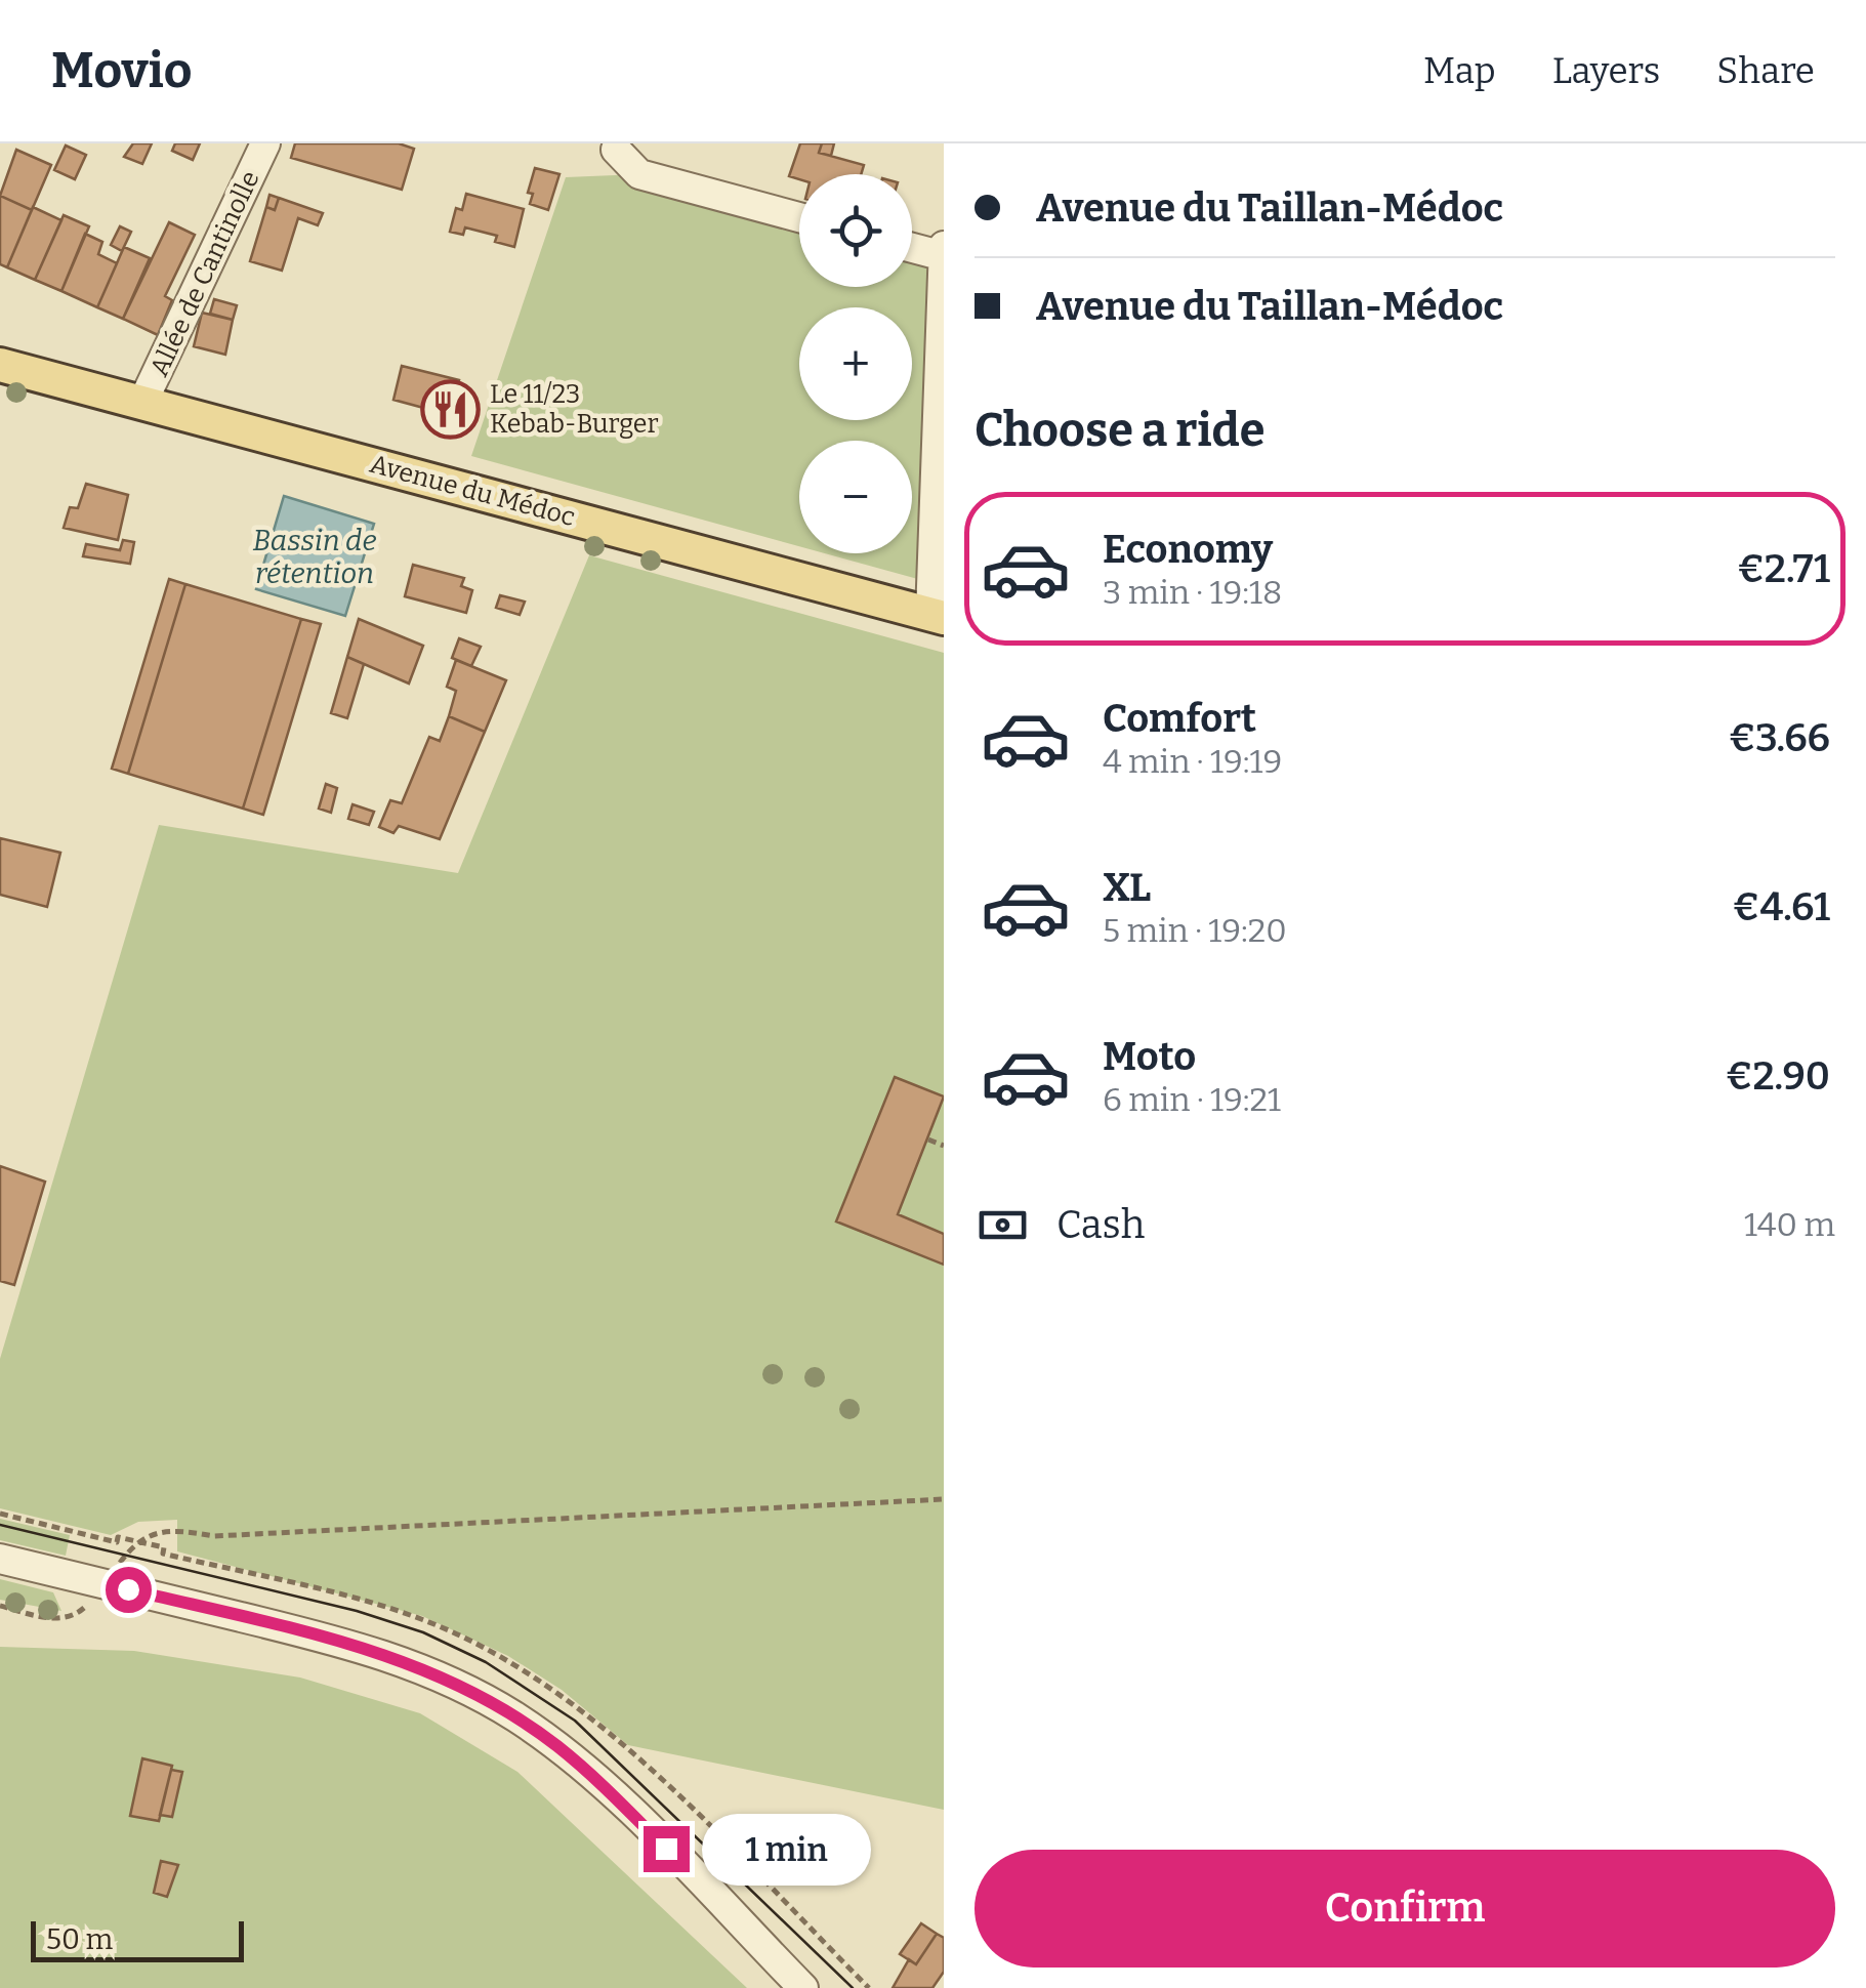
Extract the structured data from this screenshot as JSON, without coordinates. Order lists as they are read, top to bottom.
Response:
{
  "streets": {
    "main road": ["Avenue du Médoc"],
    "street": ["Allée de Cantinolle"]
  },
  "crossings": [
    ["Allée de Cantinolle", "Avenue du Médoc"]
  ],
  "water": ["Bassin de rétention"],
  "places": {
    "restaurant": ["Le 11/23 Kebab-Burger"]
  },
  "scale_bar": "50 m",
  "page": {
    "header": "Movio",
    "nav": ["Map", "Layers", "Share"],
    "banner": ["Avenue du Taillan-Médoc", "Avenue du Taillan-Médoc"],
    "map_buttons": ["+", "−"],
    "heading": "Choose a ride",
    "list": [
      {
        "name": "Economy",
        "note": "3 min · 19:18",
        "value": "€2.71"
      },
      {
        "name": "Comfort",
        "note": "4 min · 19:19",
        "value": "€3.66"
      },
      {
        "name": "XL",
        "note": "5 min · 19:20",
        "value": "€4.61"
      },
      {
        "name": "Moto",
        "note": "6 min · 19:21",
        "value": "€2.90"
      }
    ],
    "pay": ["Cash", "140 m"],
    "bubble": "1 min",
    "buttons": "Confirm",
    "scale": "50 m"
  }
}
